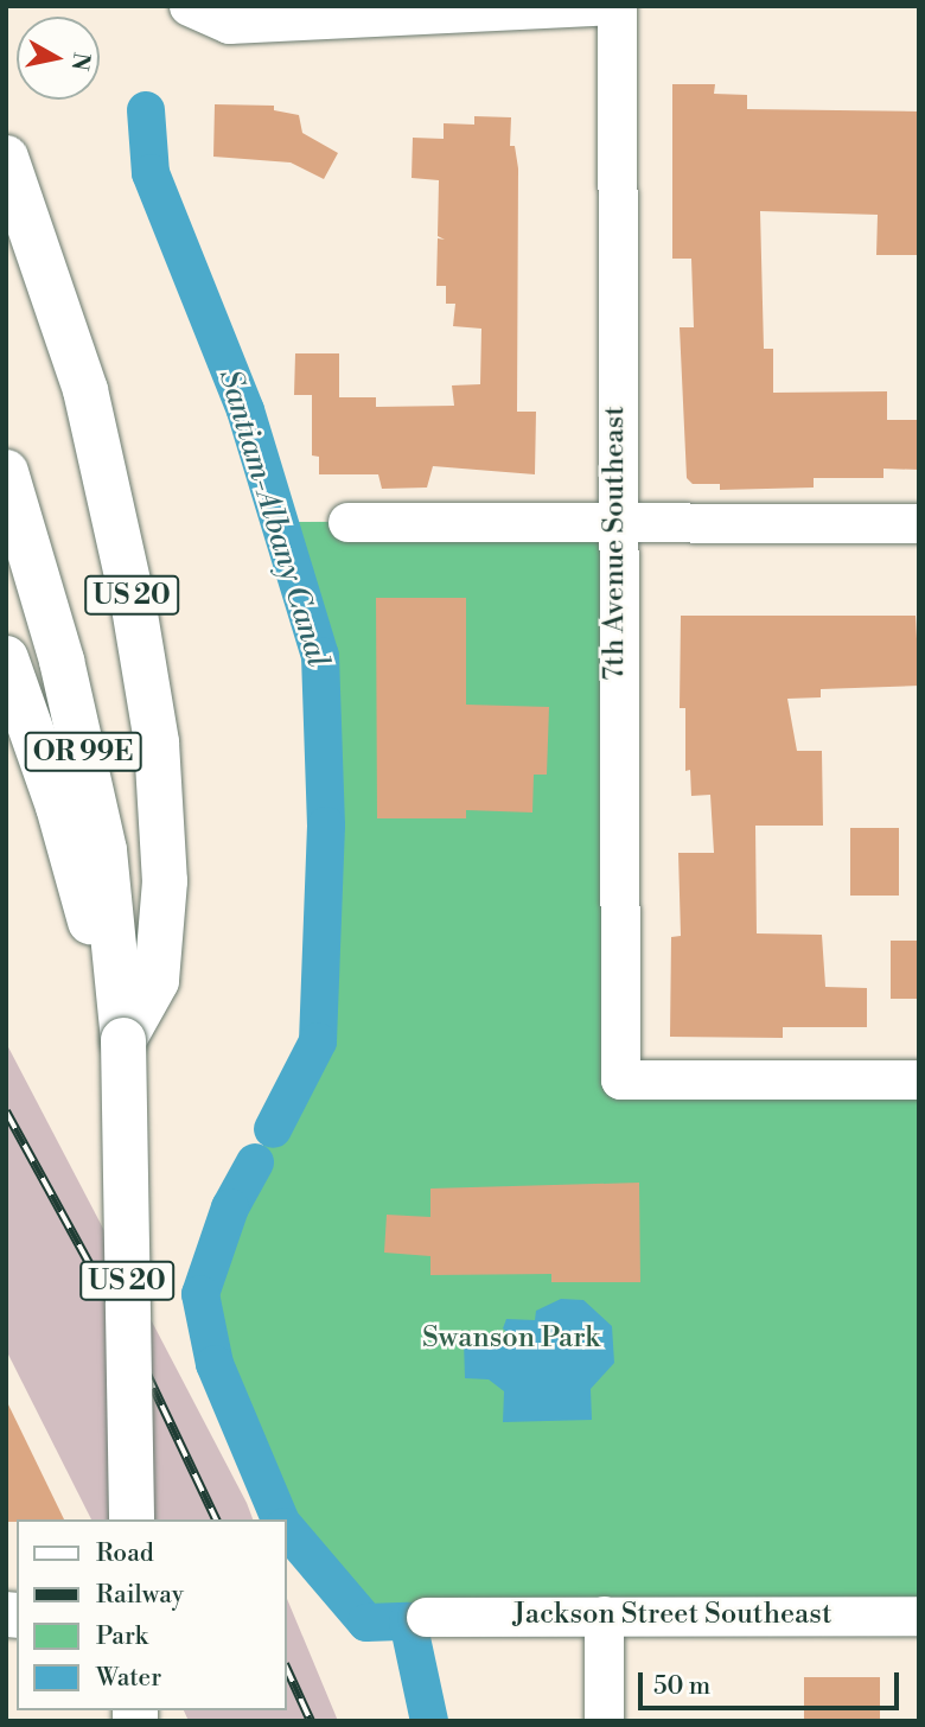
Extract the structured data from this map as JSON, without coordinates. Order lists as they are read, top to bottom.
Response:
{
  "streets": {
    "main road": ["US 20", "OR 99E"],
    "street": ["7th Avenue Southeast", "Jackson Street Southeast"]
  },
  "crossings": [
    ["US 20", "OR 99E"]
  ],
  "water": ["Santiam-Albany Canal"],
  "parks": ["Swanson Park"],
  "legend": [
    "Road",
    "Railway",
    "Park",
    "Water"
  ],
  "scale_bar": "50 m",
  "north": "right"
}
